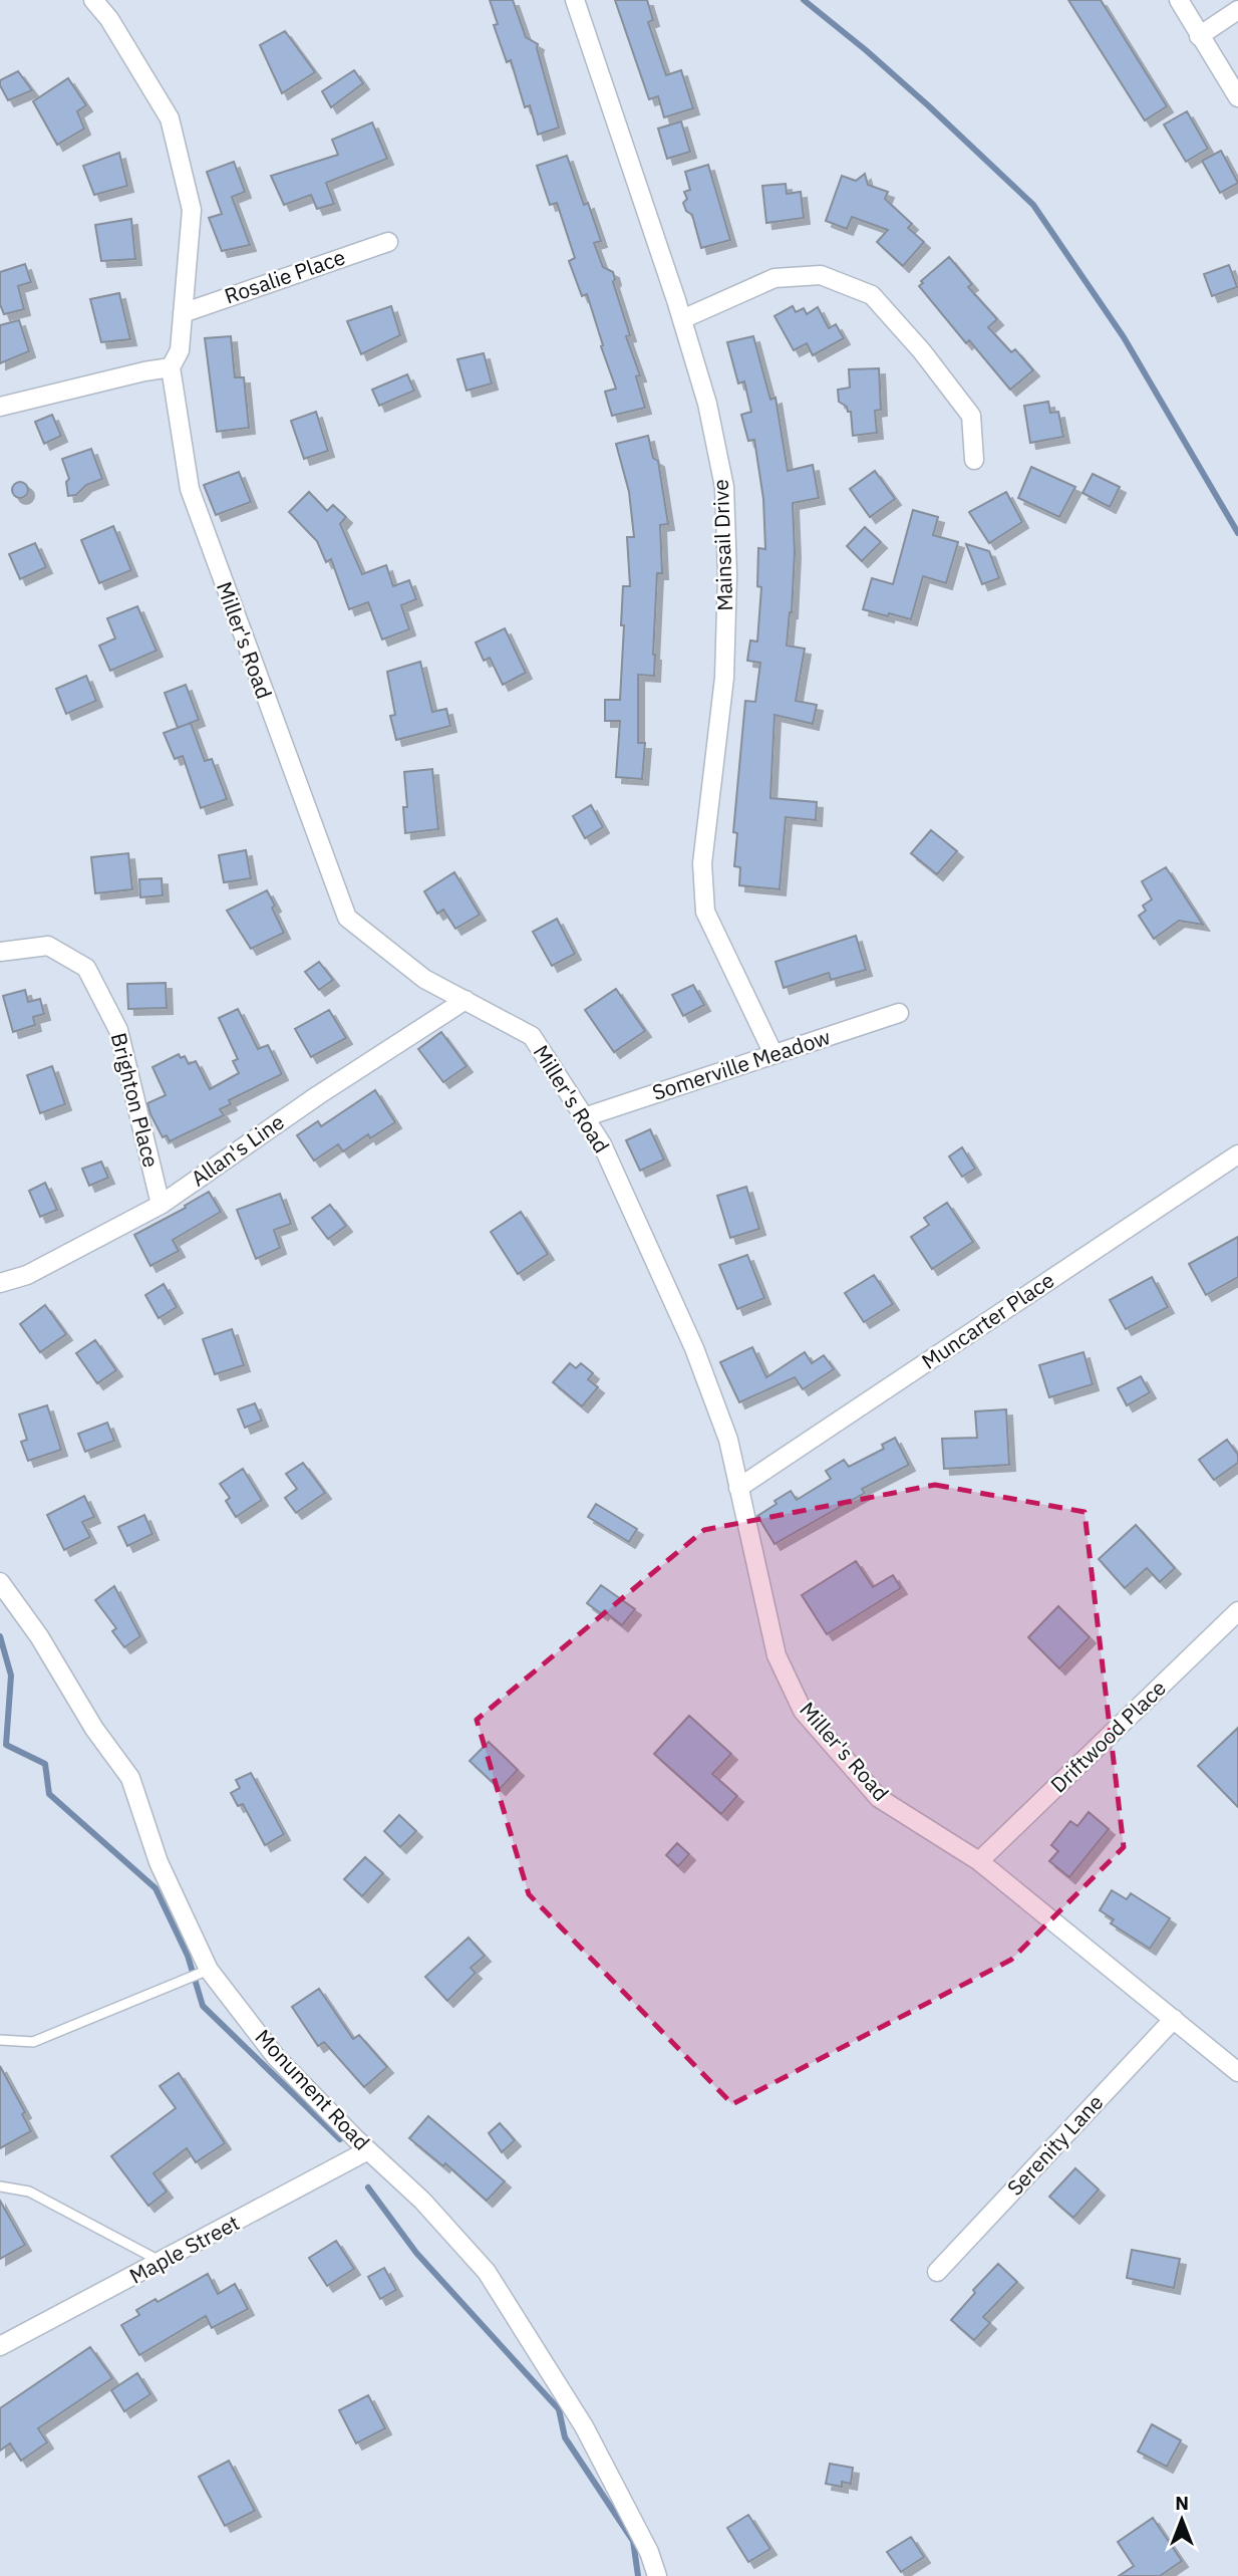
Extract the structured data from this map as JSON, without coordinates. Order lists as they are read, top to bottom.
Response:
{
  "streets": {
    "street": [
      "Rosalie Place",
      "Mainsail Drive",
      "Miller's Road",
      "Somerville Meadow",
      "Brighton Place",
      "Allan's Line",
      "Muncarter Place",
      "Driftwood Place",
      "Monument Road",
      "Serenity Lane",
      "Maple Street"
    ]
  },
  "crossings": [
    ["Rosalie Place", "Miller's Road"],
    ["Mainsail Drive", "Somerville Meadow"],
    ["Miller's Road", "Somerville Meadow"],
    ["Miller's Road", "Allan's Line"],
    ["Miller's Road", "Muncarter Place"],
    ["Miller's Road", "Driftwood Place"],
    ["Miller's Road", "Serenity Lane"],
    ["Brighton Place", "Allan's Line"],
    ["Monument Road", "Maple Street"]
  ],
  "north": "top"
}
